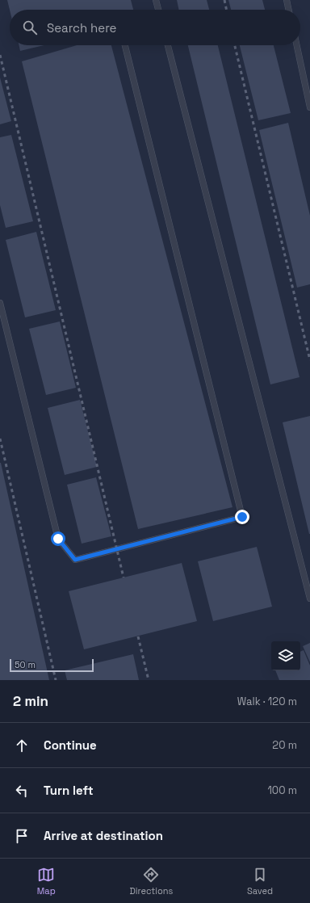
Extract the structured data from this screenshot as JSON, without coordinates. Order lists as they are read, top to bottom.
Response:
{
  "scale_bar": "50 m",
  "page": {
    "search": "Search here",
    "scale": "50 m",
    "heading": ["2 min", "Walk · 120 m"],
    "list": [
      ["Continue", "20 m"],
      ["Turn left", "100 m"],
      "Arrive at destination"
    ],
    "nav": ["Map", "Directions", "Saved"]
  }
}
